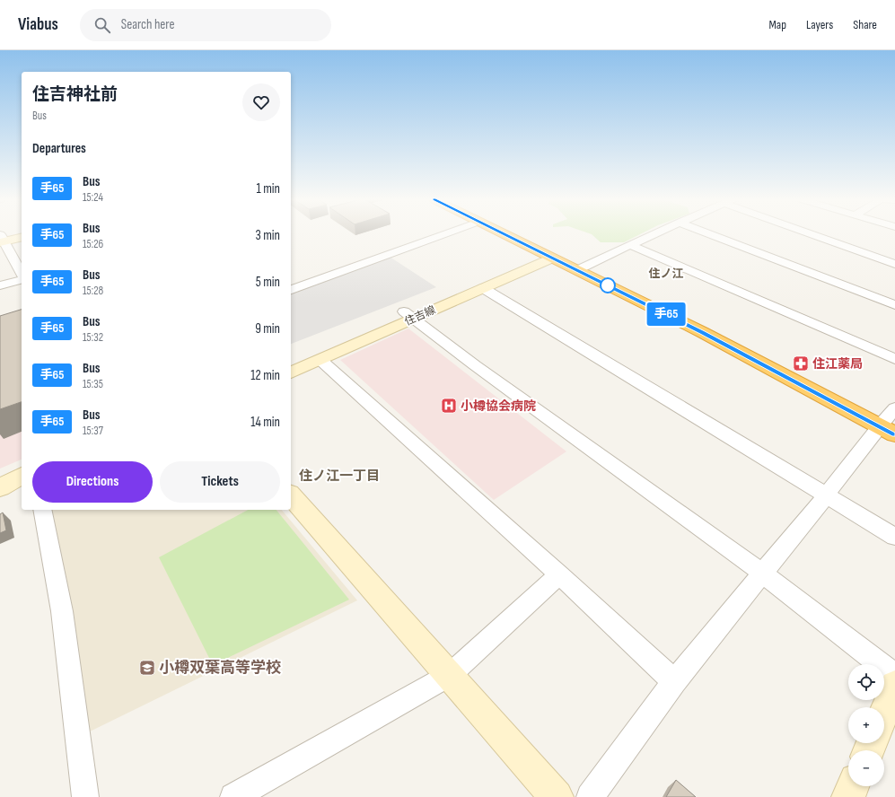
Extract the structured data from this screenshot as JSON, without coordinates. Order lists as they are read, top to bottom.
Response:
{
  "streets": {
    "street": ["住吉線"]
  },
  "districts": ["住ノ江", "住ノ江一丁目"],
  "places": {
    "pharmacy": ["住江薬局"],
    "hospital": ["小樽協会病院"],
    "school or university": ["小樽双葉高等学校"]
  },
  "lines": ["bus line 手65"],
  "page": {
    "header": "Viabus",
    "search": "Search here",
    "nav": ["Map", "Layers", "Share"],
    "on_map": "手65",
    "heading": [
      ["住吉神社前", "Bus"],
      "Departures"
    ],
    "list": [
      {
        "mark": "手65",
        "name": "Bus",
        "note": "15:24",
        "value": "1 min"
      },
      {
        "mark": "手65",
        "name": "Bus",
        "note": "15:26",
        "value": "3 min"
      },
      {
        "mark": "手65",
        "name": "Bus",
        "note": "15:28",
        "value": "5 min"
      },
      {
        "mark": "手65",
        "name": "Bus",
        "note": "15:32",
        "value": "9 min"
      },
      {
        "mark": "手65",
        "name": "Bus",
        "note": "15:35",
        "value": "12 min"
      },
      {
        "mark": "手65",
        "name": "Bus",
        "note": "15:37",
        "value": "14 min"
      }
    ],
    "buttons": ["Directions", "Tickets"],
    "map_buttons": ["+", "−"]
  }
}
